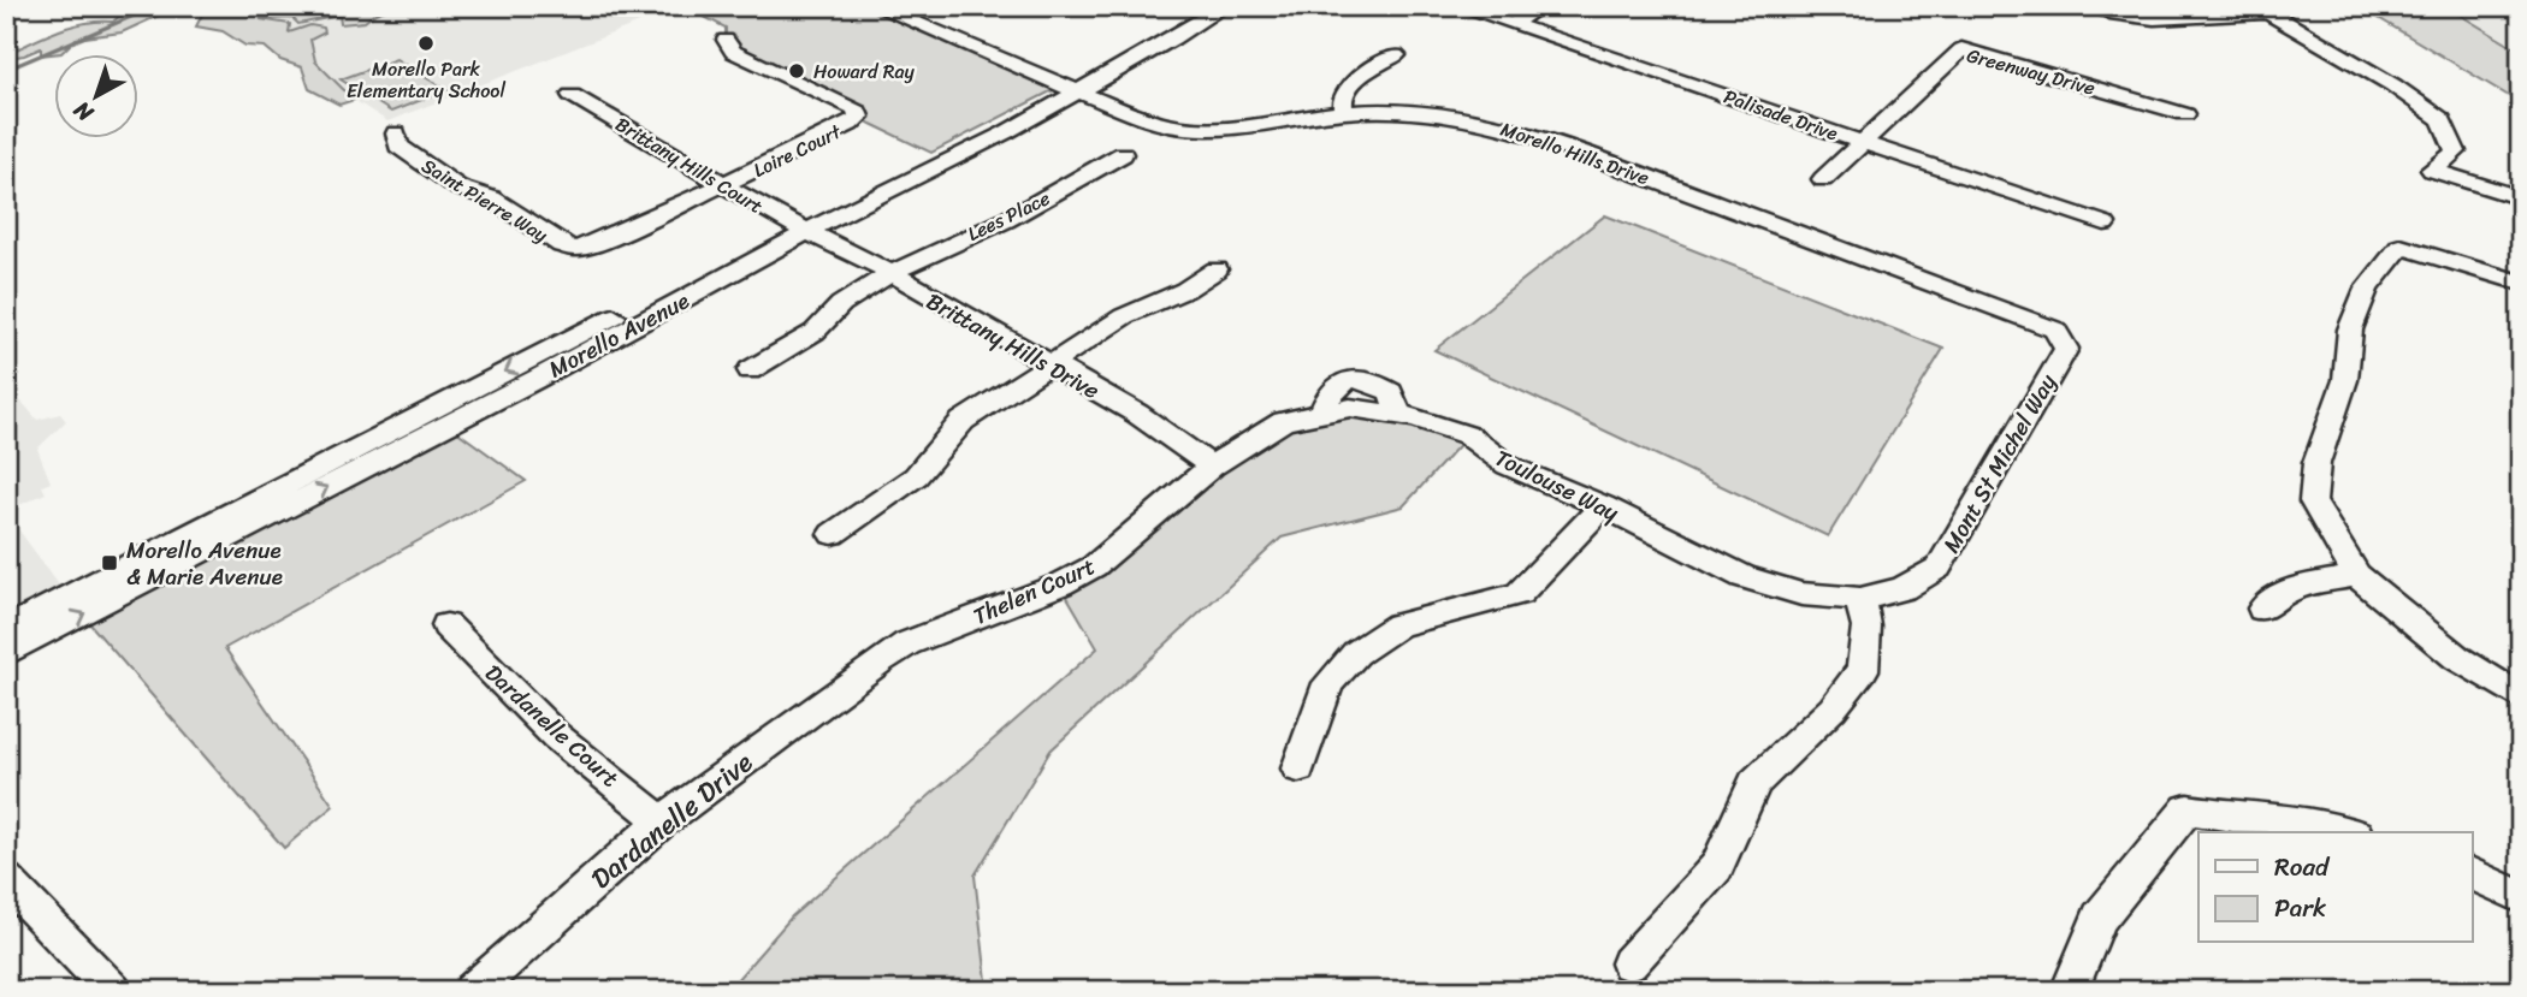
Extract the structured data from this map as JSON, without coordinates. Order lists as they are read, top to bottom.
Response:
{
  "streets": {
    "street": [
      "Greenway Drive",
      "Palisade Drive",
      "Loire Court",
      "Morello Hills Drive",
      "Brittany Hills Court",
      "Saint Pierre Way",
      "Lees Place",
      "Morello Avenue",
      "Brittany Hills Drive",
      "Mont St Michel Way",
      "Toulouse Way",
      "Thelen Court",
      "Dardanelle Court",
      "Dardanelle Drive"
    ]
  },
  "crossings": [
    ["Greenway Drive", "Palisade Drive"],
    ["Loire Court", "Brittany Hills Court"],
    ["Loire Court", "Saint Pierre Way"],
    ["Morello Hills Drive", "Morello Avenue"],
    ["Morello Hills Drive", "Mont St Michel Way"],
    ["Brittany Hills Court", "Saint Pierre Way"],
    ["Brittany Hills Court", "Morello Avenue"],
    ["Brittany Hills Court", "Brittany Hills Drive"],
    ["Lees Place", "Brittany Hills Drive"],
    ["Morello Avenue", "Brittany Hills Drive"],
    ["Brittany Hills Drive", "Toulouse Way"],
    ["Brittany Hills Drive", "Thelen Court"],
    ["Mont St Michel Way", "Toulouse Way"],
    ["Toulouse Way", "Thelen Court"],
    ["Thelen Court", "Dardanelle Drive"],
    ["Dardanelle Court", "Dardanelle Drive"]
  ],
  "places": {
    "other": ["Morello Park Elementary School", "Howard Ray"],
    "transit": ["Morello Avenue & Marie Avenue"]
  },
  "legend": ["Road", "Park"],
  "north": "bottom left"
}
